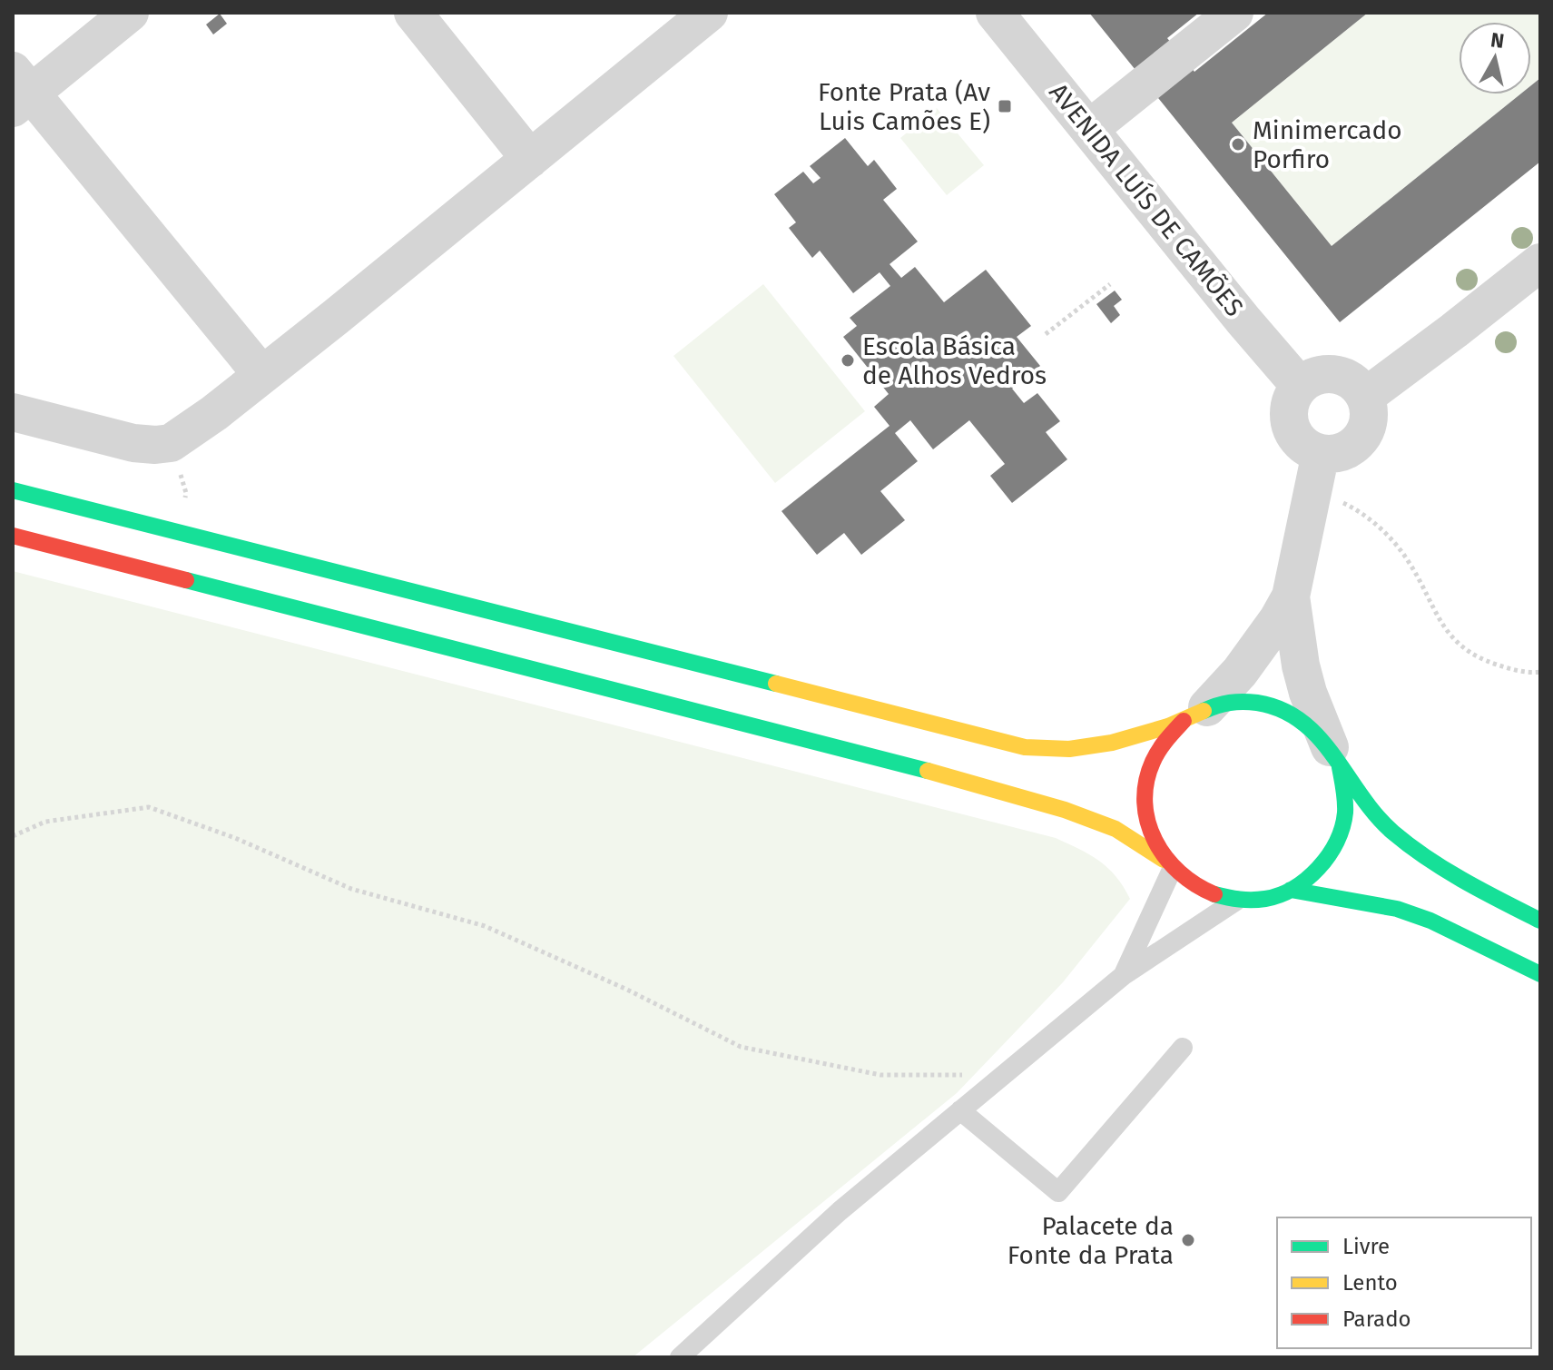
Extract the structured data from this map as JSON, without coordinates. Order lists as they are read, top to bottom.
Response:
{
  "streets": {
    "street": ["AVENIDA LUÍS DE CAMÕES"]
  },
  "places": {
    "transit": ["Fonte Prata (Av Luis Camões E)"],
    "other": ["Minimercado Porfiro", "Escola Básica de Alhos Vedros", "Palacete da Fonte da Prata"]
  },
  "legend": ["Livre", "Lento", "Parado"],
  "north": "top"
}
